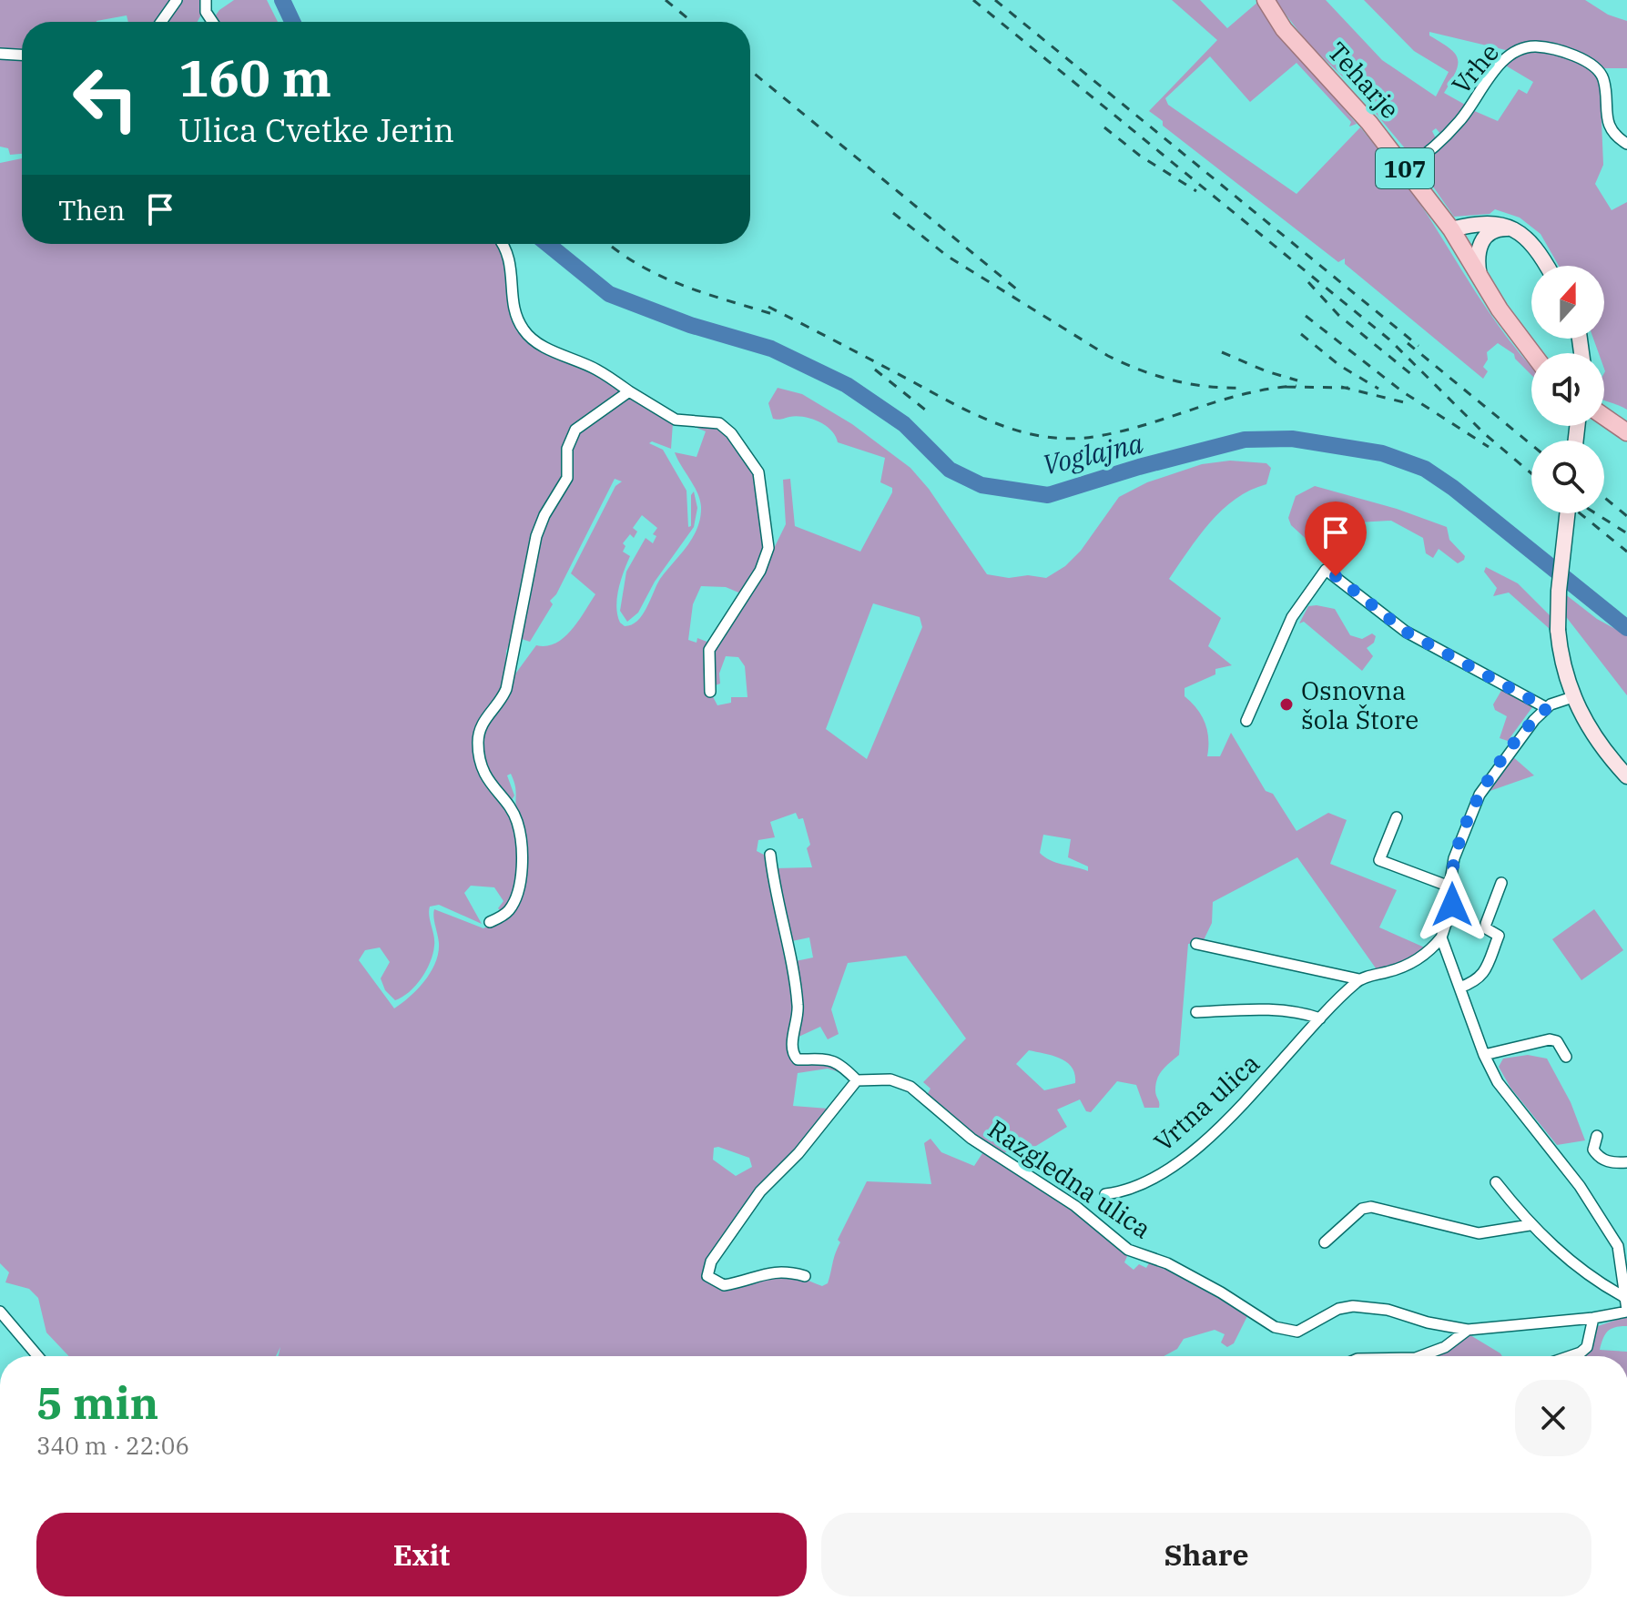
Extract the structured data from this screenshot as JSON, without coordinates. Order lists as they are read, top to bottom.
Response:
{
  "streets": {
    "main road": ["Teharje", "107"],
    "street": ["Vrhe", "Vrtna ulica", "Razgledna ulica"]
  },
  "crossings": [
    ["Vrhe", "Teharje"],
    ["Teharje", "107"]
  ],
  "water": ["Voglajna"],
  "places": ["Osnovna šola Štore"],
  "north": "top",
  "page": {
    "turn": ["160 m", "Ulica Cvetke Jerin"],
    "then": "Then",
    "heading": ["5 min", "340 m · 22:06"],
    "buttons": ["Exit", "Share"]
  }
}
